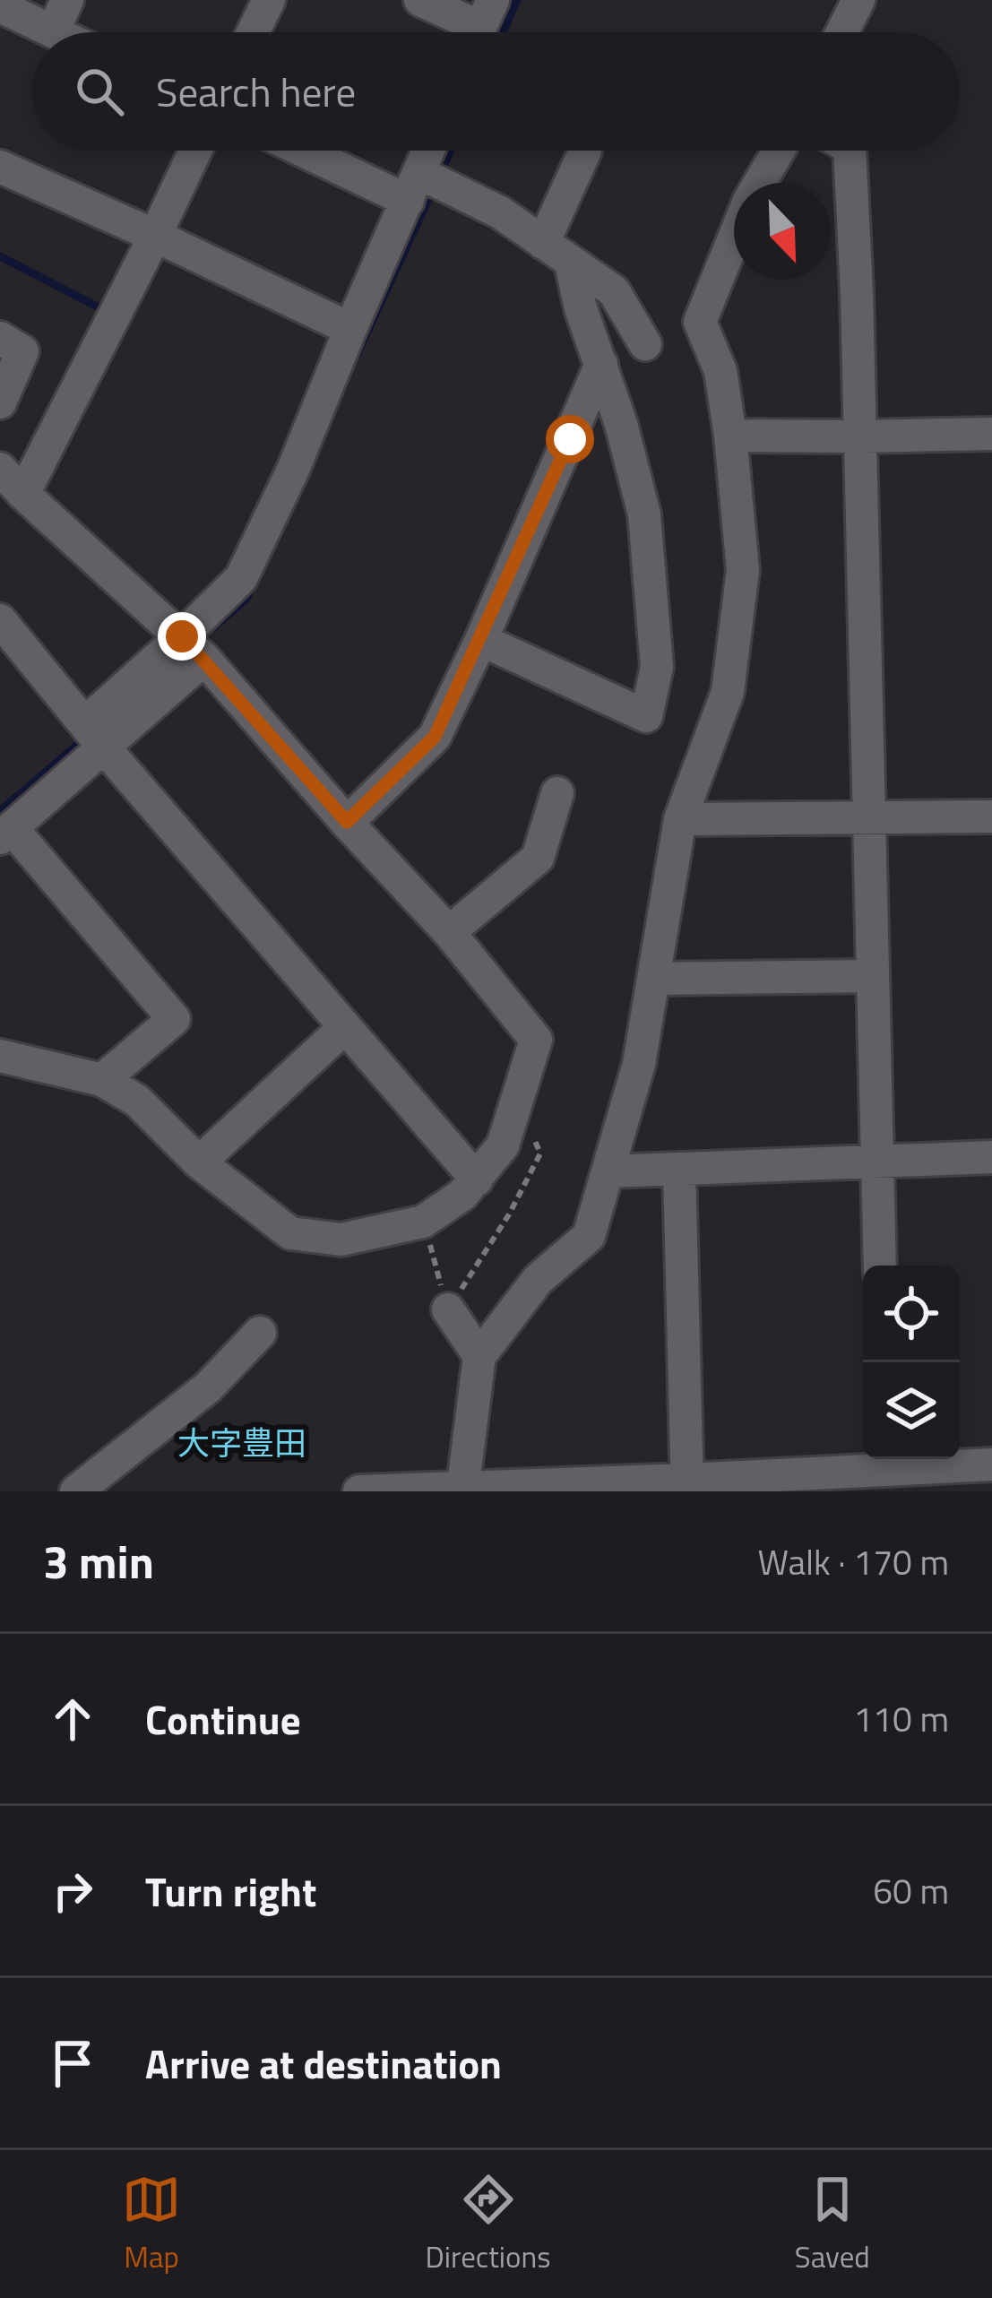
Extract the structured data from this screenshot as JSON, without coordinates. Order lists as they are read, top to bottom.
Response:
{
  "districts": ["大字豊田"],
  "north": "bottom right",
  "page": {
    "search": "Search here",
    "heading": ["3 min", "Walk · 170 m"],
    "list": [
      ["Continue", "110 m"],
      ["Turn right", "60 m"],
      "Arrive at destination"
    ],
    "nav": ["Map", "Directions", "Saved"]
  }
}
